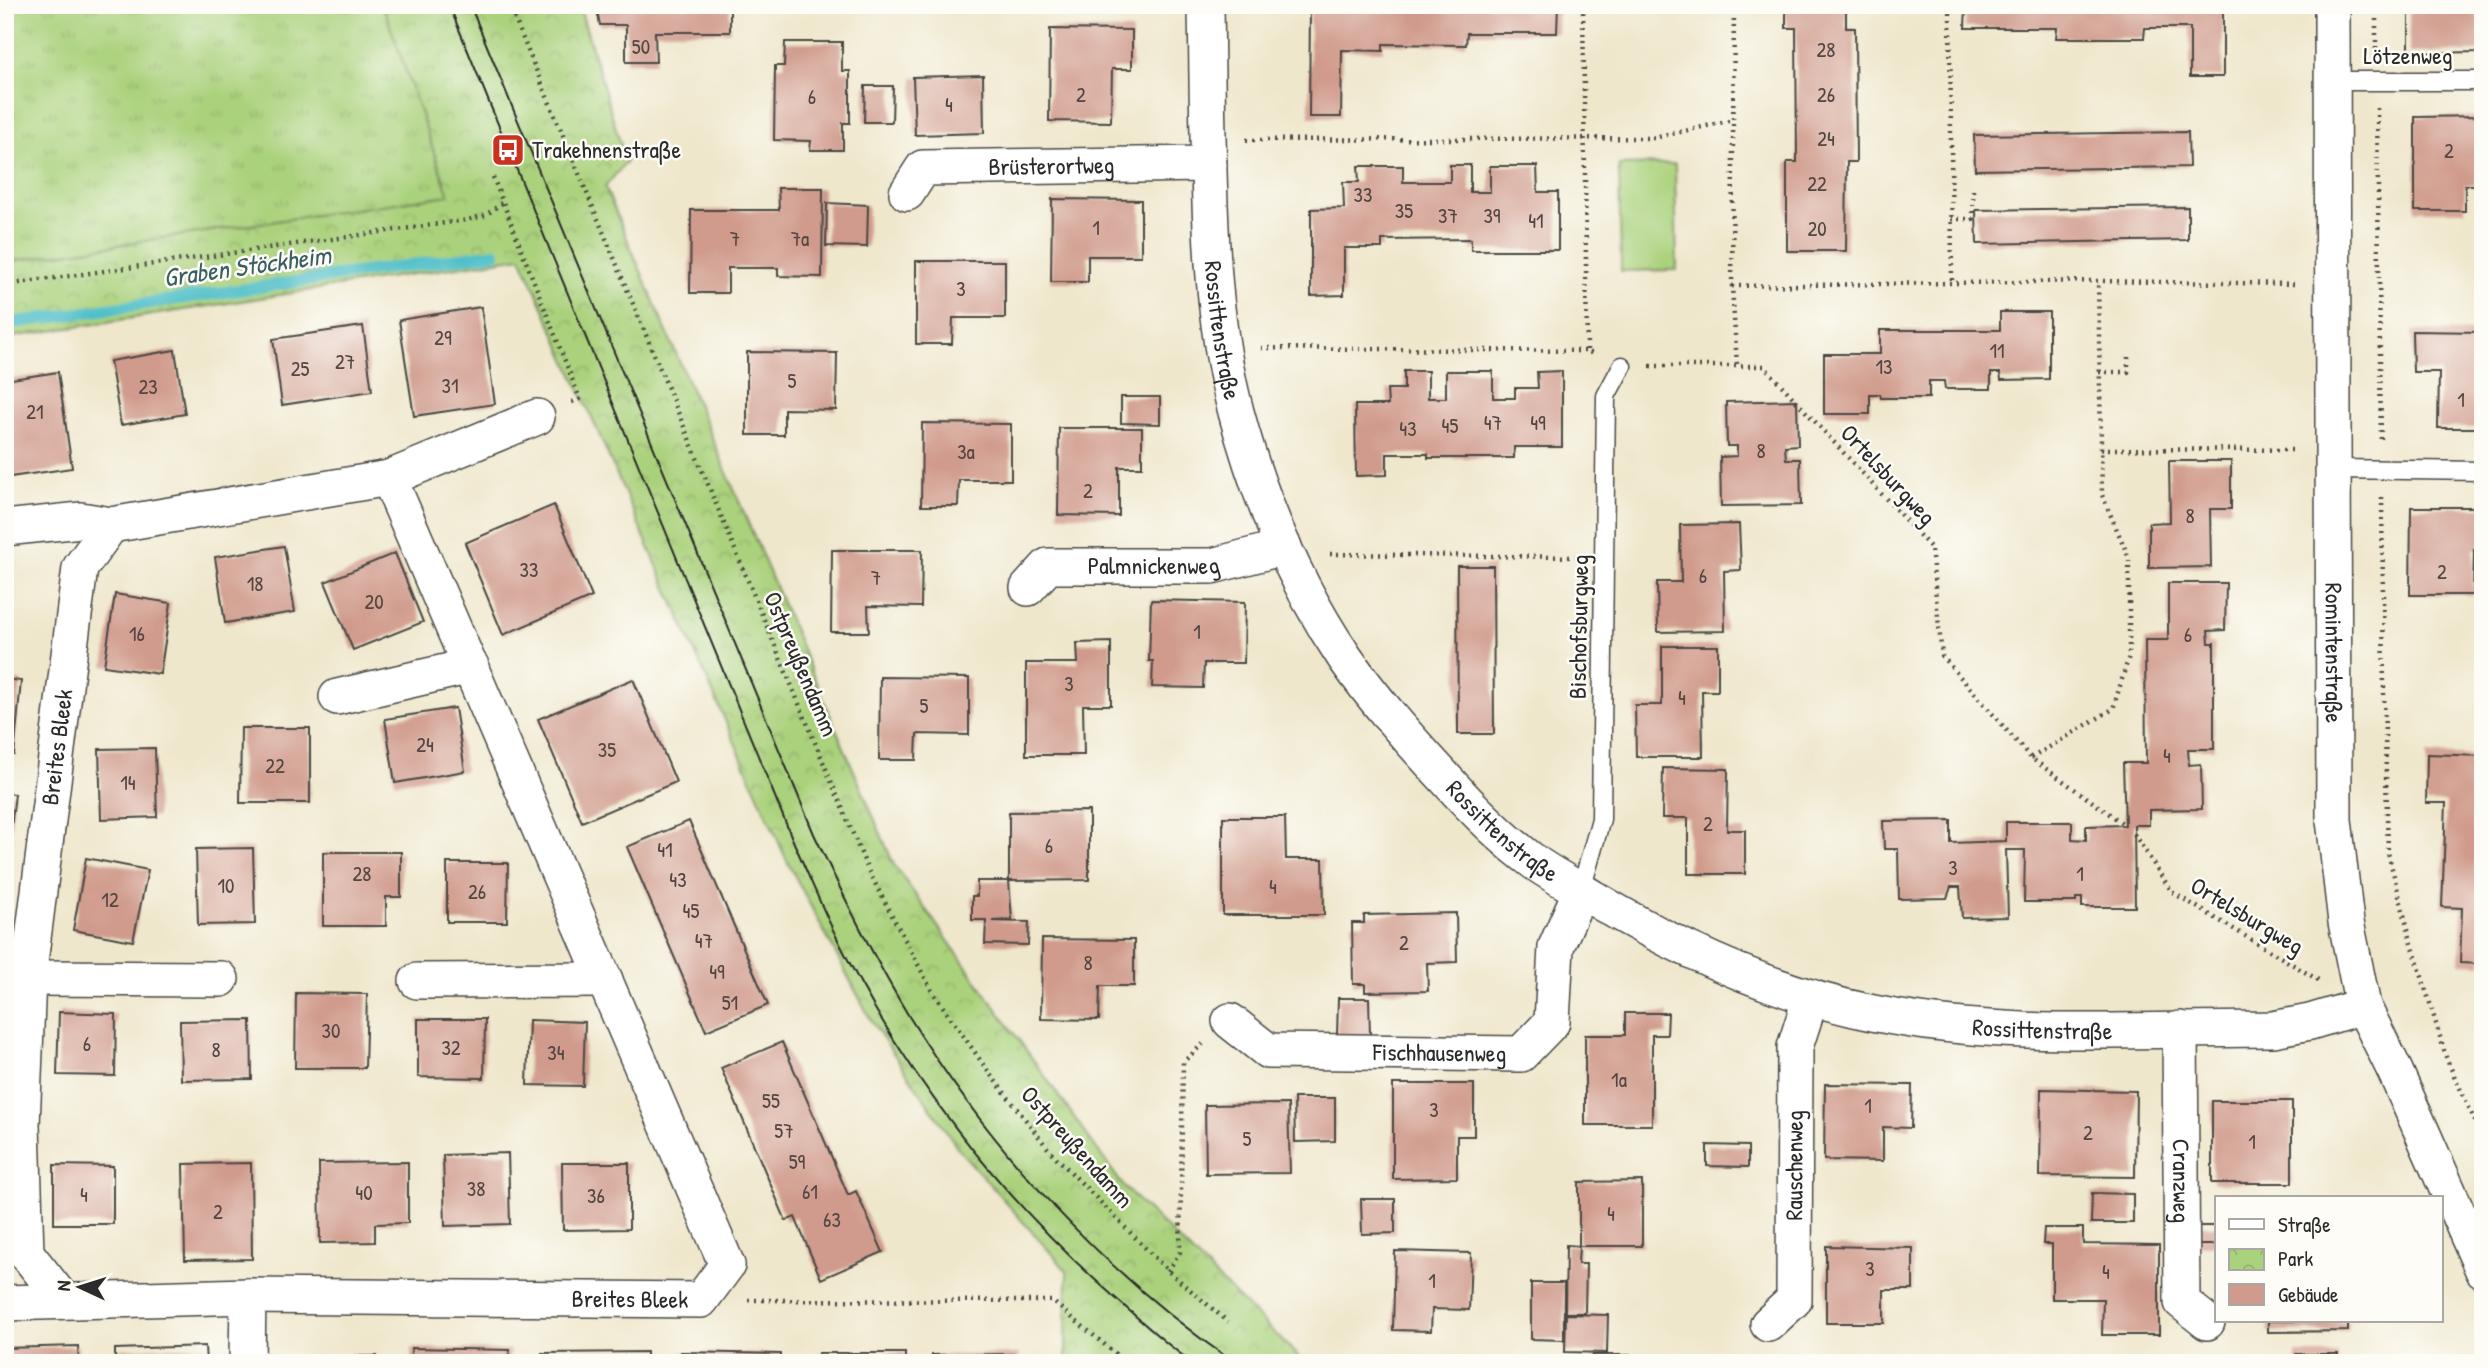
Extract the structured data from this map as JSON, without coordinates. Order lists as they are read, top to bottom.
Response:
{
  "streets": {
    "street": [
      "Brüsterortweg",
      "Rossittenstraße",
      "Palmnickenweg",
      "Romintenstraße",
      "Breites Bleek",
      "Fischhausenweg",
      "Rauschenweg",
      "Cranzweg"
    ],
    "lane": ["Lötzenweg", "Bischofsburgweg"],
    "path": ["Ortelsburgweg", "Ostpreußendamm"]
  },
  "crossings": [
    ["Lötzenweg", "Romintenstraße"],
    ["Brüsterortweg", "Rossittenstraße"],
    ["Rossittenstraße", "Ortelsburgweg"],
    ["Rossittenstraße", "Palmnickenweg"],
    ["Rossittenstraße", "Bischofsburgweg"],
    ["Rossittenstraße", "Romintenstraße"],
    ["Rossittenstraße", "Fischhausenweg"],
    ["Rossittenstraße", "Rauschenweg"],
    ["Rossittenstraße", "Cranzweg"],
    ["Ortelsburgweg", "Bischofsburgweg"],
    ["Ortelsburgweg", "Romintenstraße"],
    ["Bischofsburgweg", "Fischhausenweg"]
  ],
  "water": ["Graben Stöckheim"],
  "places": {
    "bus stop": ["Trakehnenstraße"]
  },
  "house_numbers": [
    "50",
    "28",
    "2",
    "26",
    "6",
    "4",
    "24",
    "2",
    "22",
    "33",
    "35",
    "37",
    "39",
    "41",
    "1",
    "20",
    "7",
    "7a",
    "3",
    "29",
    "11",
    "27",
    "13",
    "25",
    "5",
    "31",
    "23",
    "1",
    "21",
    "47",
    "49",
    "45",
    "43",
    "8",
    "3a",
    "2",
    "8",
    "33",
    "2",
    "6",
    "7",
    "18",
    "20",
    "1",
    "16",
    "6",
    "3",
    "4",
    "5",
    "24",
    "35",
    "4",
    "22",
    "14",
    "2",
    "6",
    "41",
    "3",
    "28",
    "1",
    "43",
    "10",
    "4",
    "26",
    "12",
    "45",
    "47",
    "2",
    "8",
    "49",
    "51",
    "30",
    "6",
    "32",
    "8",
    "34",
    "1a",
    "55",
    "1",
    "3",
    "57",
    "2",
    "5",
    "1",
    "59",
    "38",
    "61",
    "40",
    "4",
    "36",
    "2",
    "4",
    "63",
    "3",
    "4",
    "1"
  ],
  "legend": ["Straße", "Park", "Gebäude"],
  "north": "left"
}
